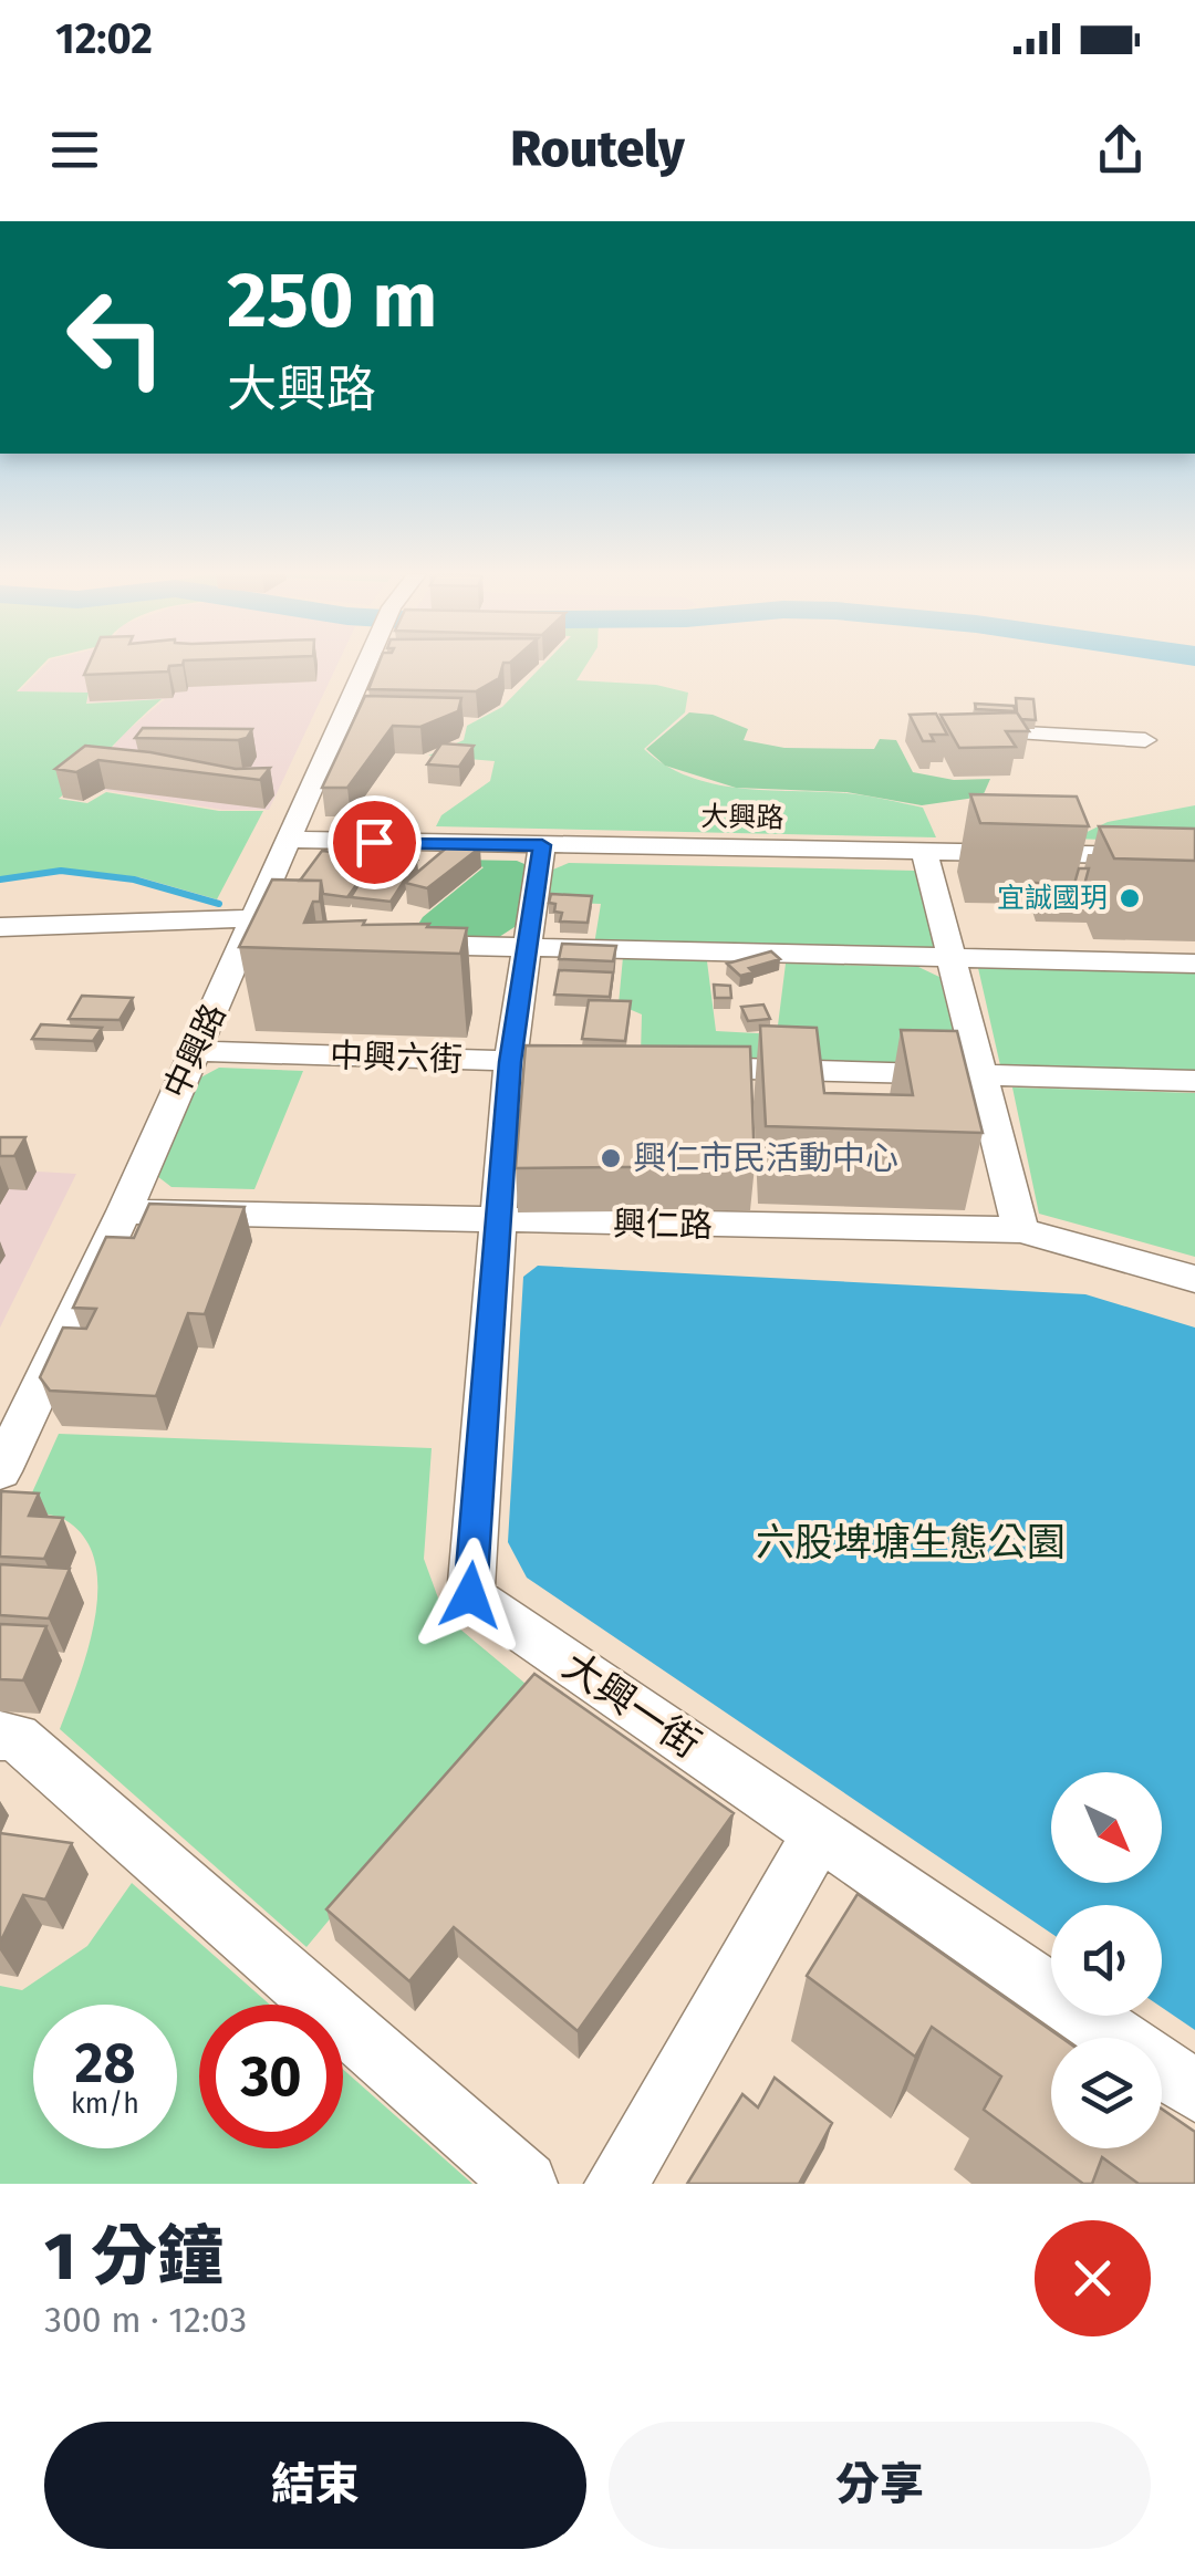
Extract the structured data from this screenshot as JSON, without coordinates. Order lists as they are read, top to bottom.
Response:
{
  "streets": {
    "street": [
      "大興路",
      "中興路",
      "中興六街",
      "興仁路",
      "大興一街"
    ]
  },
  "crossings": [
    ["大興路", "中興路"],
    ["大興路", "大興一街"],
    ["中興路", "中興六街"],
    ["中興路", "興仁路"],
    ["中興六街", "大興一街"],
    ["興仁路", "大興一街"]
  ],
  "parks": ["六股埤塘生態公園"],
  "places": ["宜誠國玥", "興仁市民活動中心"],
  "north": "bottom right",
  "page": {
    "status": "12:02",
    "header": "Routely",
    "turn": ["250 m", "大興路"],
    "speed": "28 km/h",
    "limit": "30",
    "heading": ["1 分鐘", "300 m · 12:03"],
    "buttons": ["結束", "分享"]
  }
}
